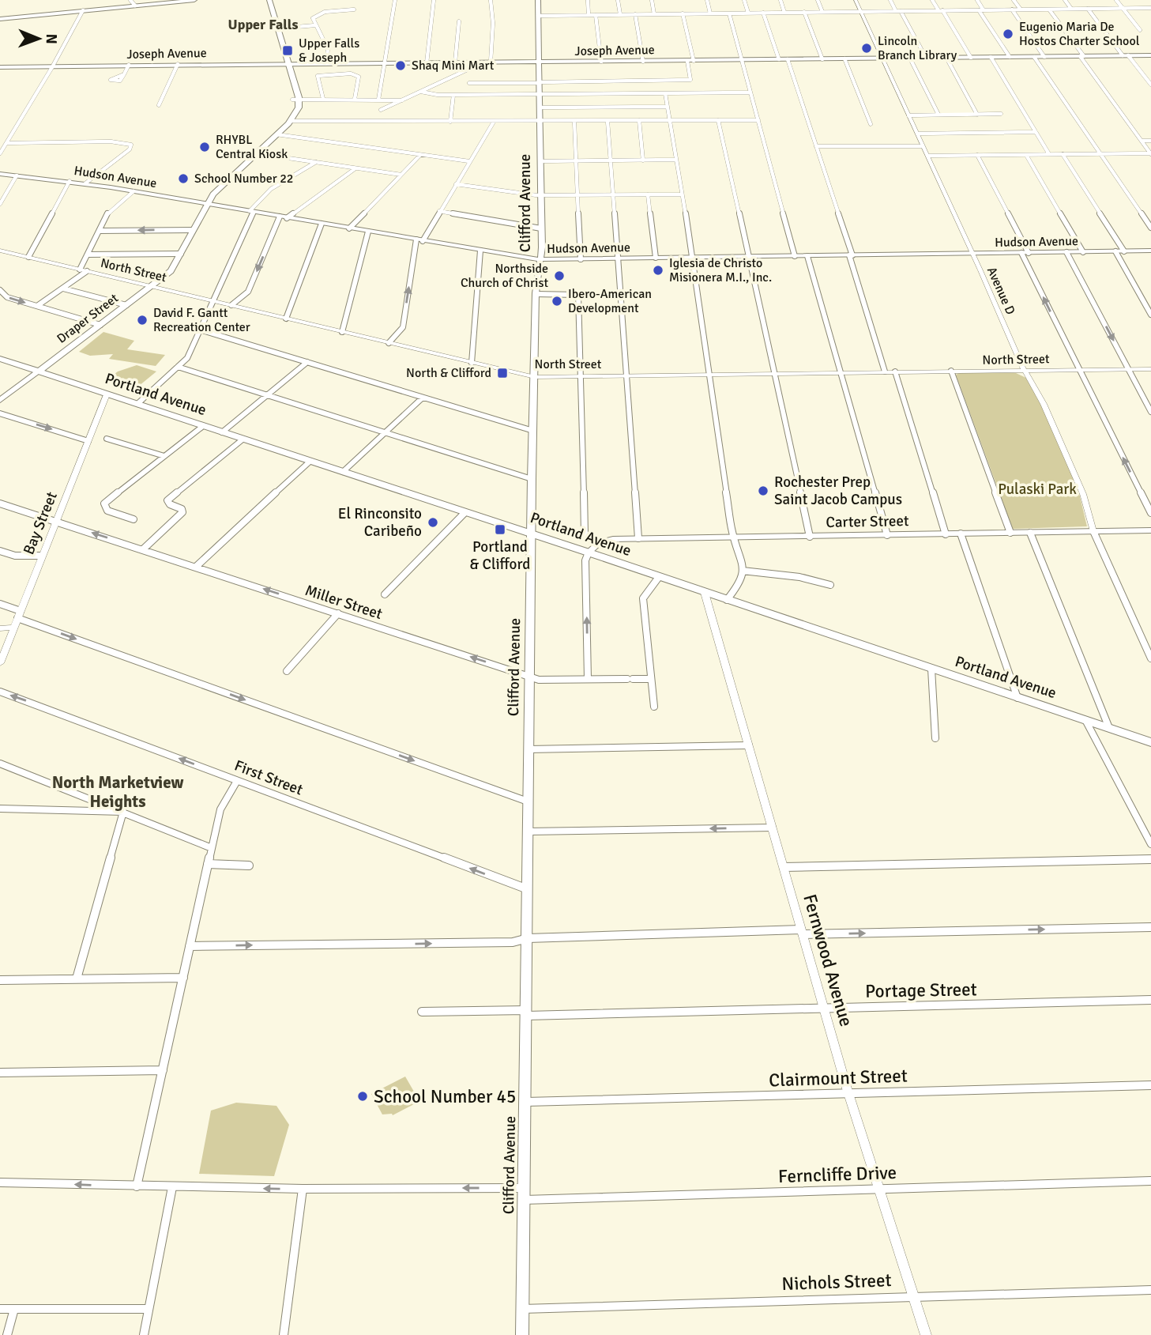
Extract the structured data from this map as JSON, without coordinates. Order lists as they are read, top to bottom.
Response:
{
  "streets": {
    "main road": [
      "Joseph Avenue",
      "Hudson Avenue",
      "Clifford Avenue",
      "Draper Street",
      "Portland Avenue",
      "Carter Street"
    ],
    "street": [
      "North Street",
      "Avenue D",
      "Bay Street",
      "Miller Street",
      "First Street",
      "Fernwood Avenue",
      "Portage Street",
      "Clairmount Street",
      "Ferncliffe Drive",
      "Nichols Street"
    ]
  },
  "crossings": [
    ["Joseph Avenue", "Clifford Avenue"],
    ["Joseph Avenue", "Avenue D"],
    ["Hudson Avenue", "Clifford Avenue"],
    ["Hudson Avenue", "Avenue D"],
    ["Hudson Avenue", "Draper Street"],
    ["Clifford Avenue", "North Street"],
    ["Clifford Avenue", "Portland Avenue"],
    ["Clifford Avenue", "Miller Street"],
    ["Clifford Avenue", "First Street"],
    ["Clifford Avenue", "Portage Street"],
    ["Clifford Avenue", "Clairmount Street"],
    ["Clifford Avenue", "Ferncliffe Drive"],
    ["Clifford Avenue", "Nichols Street"],
    ["North Street", "Avenue D"],
    ["North Street", "Draper Street"],
    ["Avenue D", "Carter Street"],
    ["Draper Street", "Portland Avenue"],
    ["Portland Avenue", "Bay Street"],
    ["Portland Avenue", "Fernwood Avenue"],
    ["Bay Street", "Miller Street"],
    ["Fernwood Avenue", "Portage Street"],
    ["Fernwood Avenue", "Clairmount Street"],
    ["Fernwood Avenue", "Ferncliffe Drive"],
    ["Fernwood Avenue", "Nichols Street"]
  ],
  "one_way": ["Miller Street", "First Street", "Ferncliffe Drive"],
  "districts": ["Upper Falls", "North Marketview Heights"],
  "parks": ["Pulaski Park"],
  "places": {
    "other": [
      "Eugenio Maria De Hostos Charter School",
      "Lincoln Branch Library",
      "Shaq Mini Mart",
      "RHYBL Central Kiosk",
      "School Number 22",
      "Iglesia de Christo Misionera M.I., Inc.",
      "Northside Church of Christ",
      "Ibero-American Development",
      "David F. Gantt Recreation Center",
      "Rochester Prep Saint Jacob Campus",
      "El Rinconsito Caribeño",
      "School Number 45"
    ],
    "transit": ["Upper Falls & Joseph", "North & Clifford", "Portland & Clifford"]
  },
  "north": "right"
}
